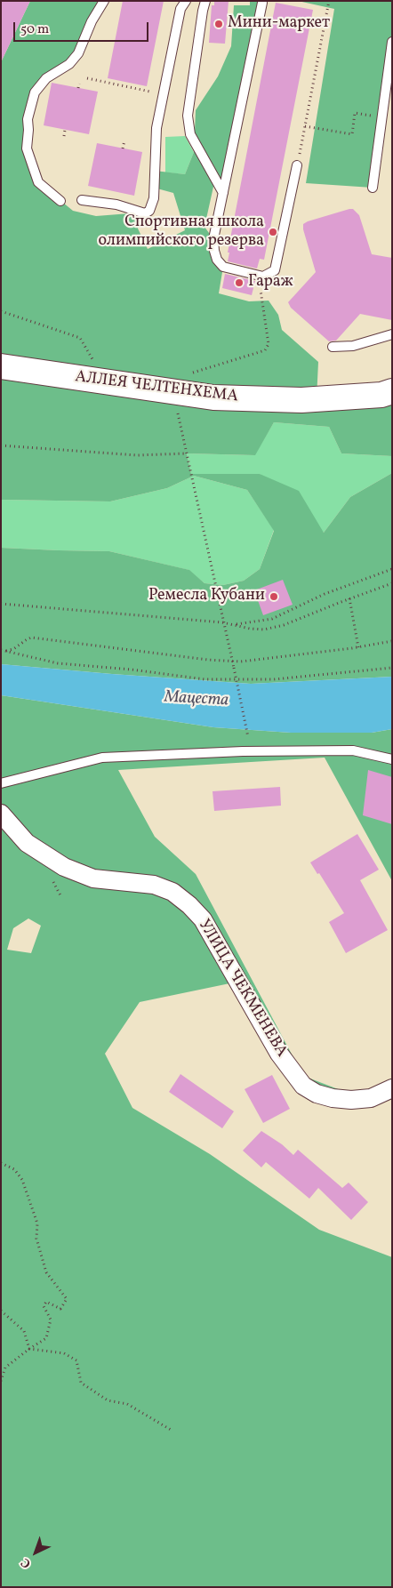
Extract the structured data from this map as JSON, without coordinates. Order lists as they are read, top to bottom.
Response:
{
  "streets": {
    "main road": ["АЛЛЕЯ ЧЕЛТЕНХЕМА"],
    "street": ["УЛИЦА ЧЕКМЕНЕВА"]
  },
  "water": ["Мацеста"],
  "places": [
    "Мини-маркет",
    "Спортивная школа олимпийского резерва",
    "Гараж",
    "Ремесла Кубани"
  ],
  "scale_bar": "50 m",
  "north": "bottom left"
}
